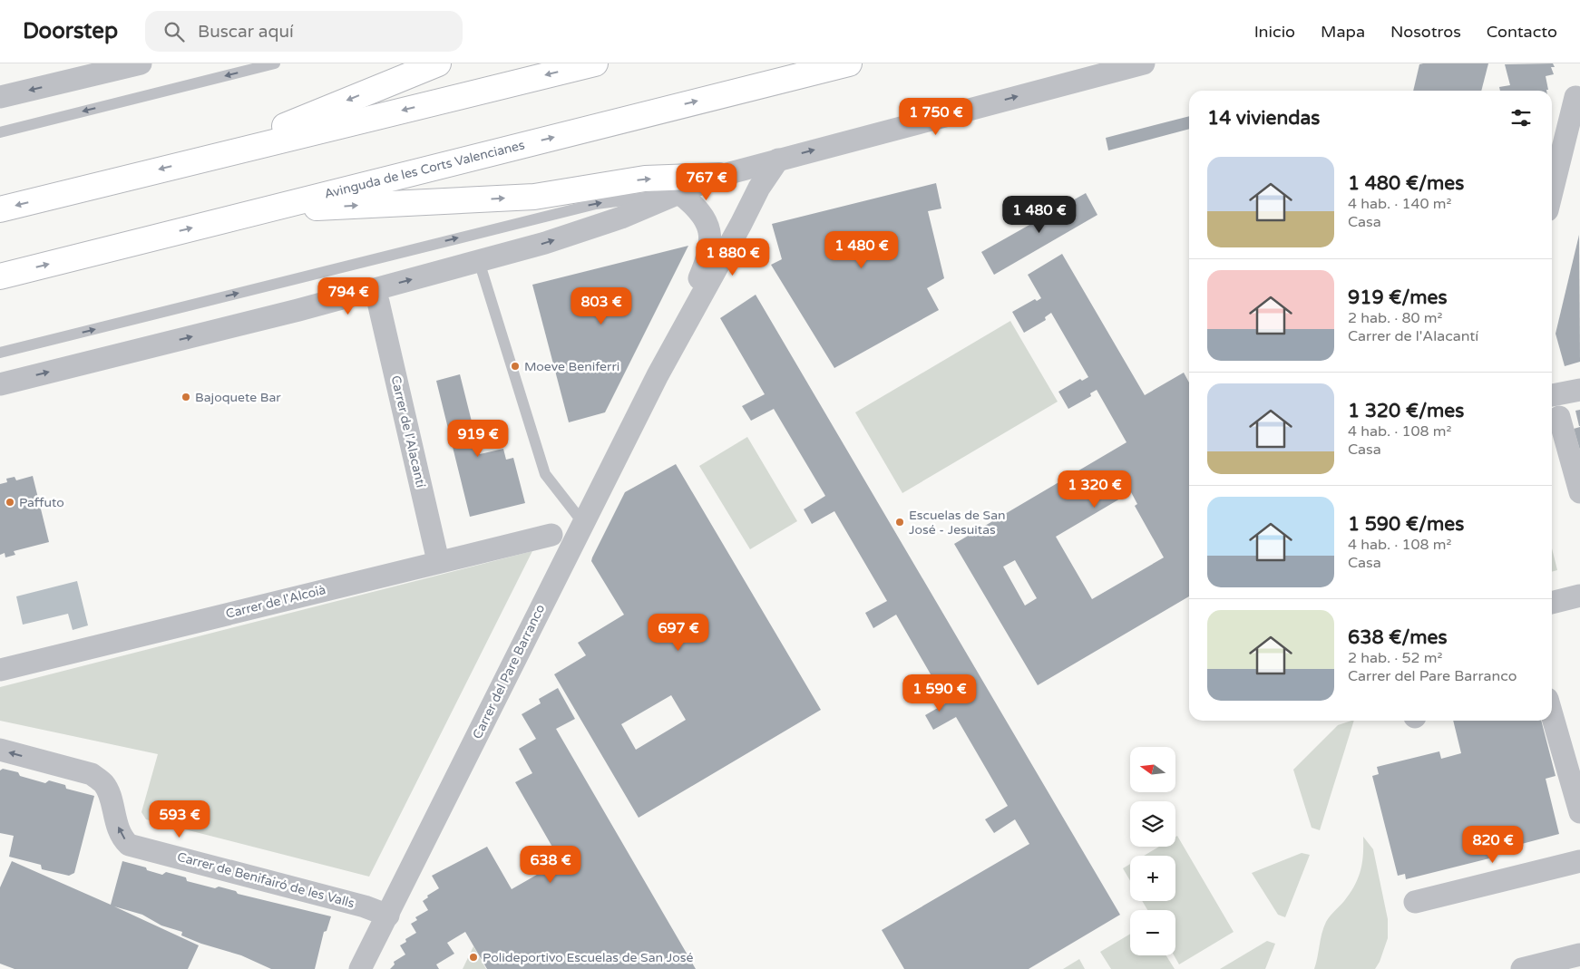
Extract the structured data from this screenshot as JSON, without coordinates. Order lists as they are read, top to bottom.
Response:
{
  "streets": {
    "main road": ["Avinguda de les Corts Valencianes"],
    "street": [
      "Carrer de l'Alacantí",
      "Carrer de l'Alcoià",
      "Carrer del Pare Barranco",
      "Carrer de Benifairó de les Valls"
    ]
  },
  "crossings": [
    ["Carrer de l'Alacantí", "Carrer de l'Alcoià"],
    ["Carrer del Pare Barranco", "Carrer de Benifairó de les Valls"]
  ],
  "one_way": ["Carrer de Benifairó de les Valls"],
  "places": [
    "Moeve Beniferri",
    "Bajoquete Bar",
    "Paffuto",
    "Escuelas de San José - Jesuitas",
    "Polideportivo Escuelas de San José"
  ],
  "north": "left",
  "page": {
    "header": "Doorstep",
    "search": "Buscar aquí",
    "nav": [
      "Inicio",
      "Mapa",
      "Nosotros",
      "Contacto"
    ],
    "heading": "14 viviendas",
    "price": [
      "1 750 €",
      "767 €",
      "1 480 €",
      "1 480 €",
      "1 880 €",
      "794 €",
      "803 €",
      "919 €",
      "1 320 €",
      "697 €",
      "1 590 €",
      "593 €",
      "820 €",
      "638 €"
    ],
    "list": [
      {
        "name": "1 480 €/mes",
        "note": "4 hab. · 140 m² · Casa"
      },
      {
        "name": "919 €/mes",
        "note": "2 hab. · 80 m² · Carrer de l'Alacantí"
      },
      {
        "name": "1 320 €/mes",
        "note": "4 hab. · 108 m² · Casa"
      },
      {
        "name": "1 590 €/mes",
        "note": "4 hab. · 108 m² · Casa"
      },
      {
        "name": "638 €/mes",
        "note": "2 hab. · 52 m² · Carrer del Pare Barranco"
      }
    ],
    "map_buttons": ["+", "−"]
  }
}
